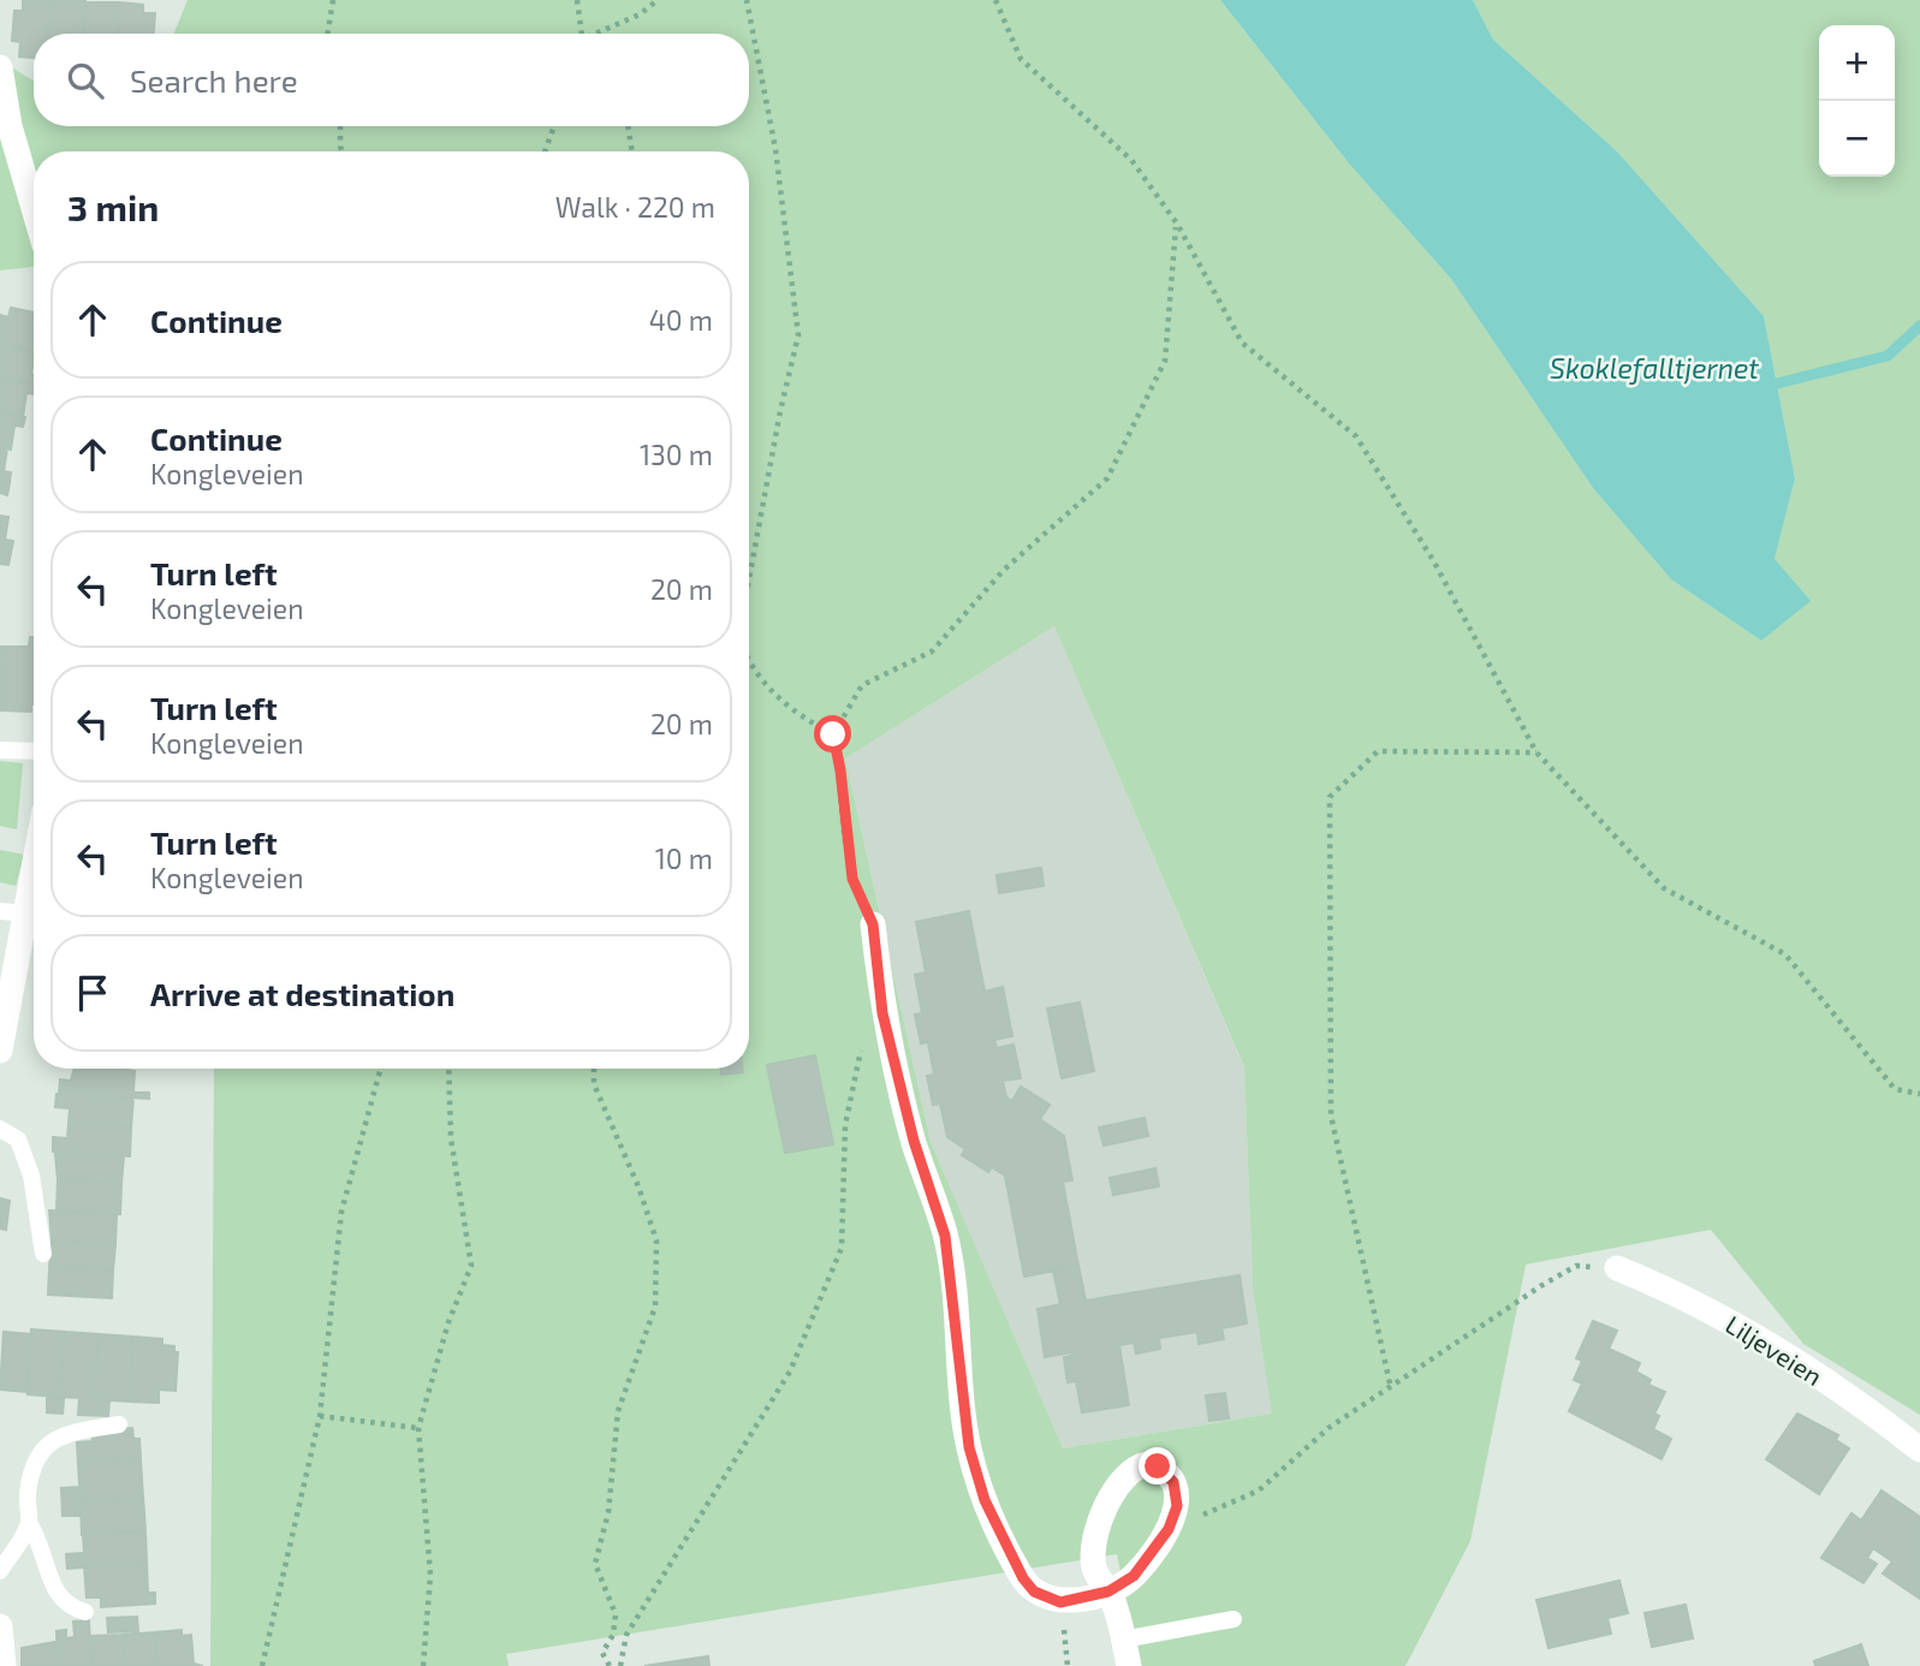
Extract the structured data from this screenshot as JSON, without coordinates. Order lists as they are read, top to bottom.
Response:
{
  "streets": {
    "street": ["Liljeveien"]
  },
  "water": ["Skoklefalltjernet"],
  "page": {
    "map_buttons": ["+", "−"],
    "search": "Search here",
    "heading": ["3 min", "Walk · 220 m"],
    "list": [
      ["Continue", "40 m"],
      ["Continue", "Kongleveien", "130 m"],
      ["Turn left", "Kongleveien", "20 m"],
      ["Turn left", "Kongleveien", "20 m"],
      ["Turn left", "Kongleveien", "10 m"],
      "Arrive at destination"
    ]
  }
}
